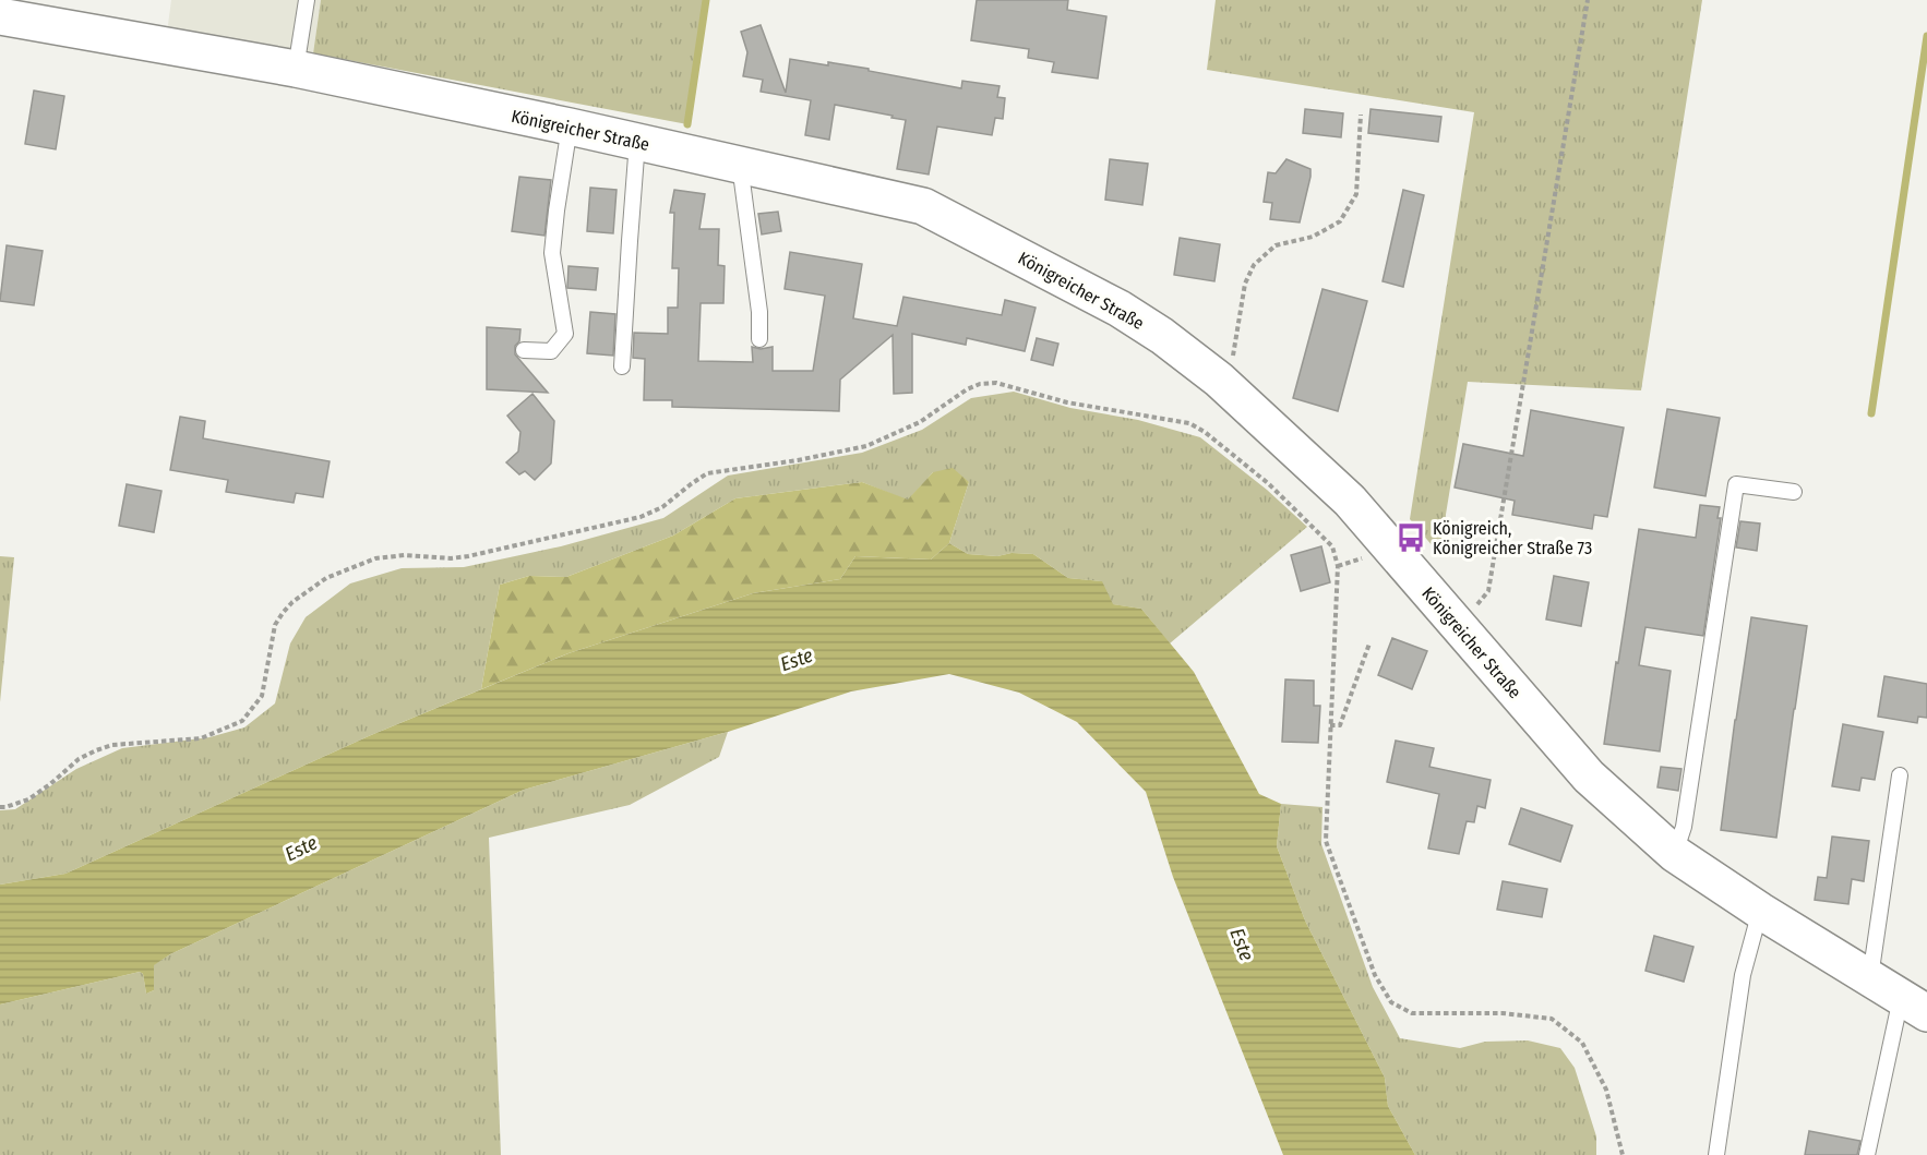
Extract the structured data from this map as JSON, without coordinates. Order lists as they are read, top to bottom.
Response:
{
  "streets": {
    "street": ["Königreicher Straße"]
  },
  "water": ["Este"],
  "places": {
    "bus stop": ["Königreich, Königreicher Straße 73"]
  }
}
